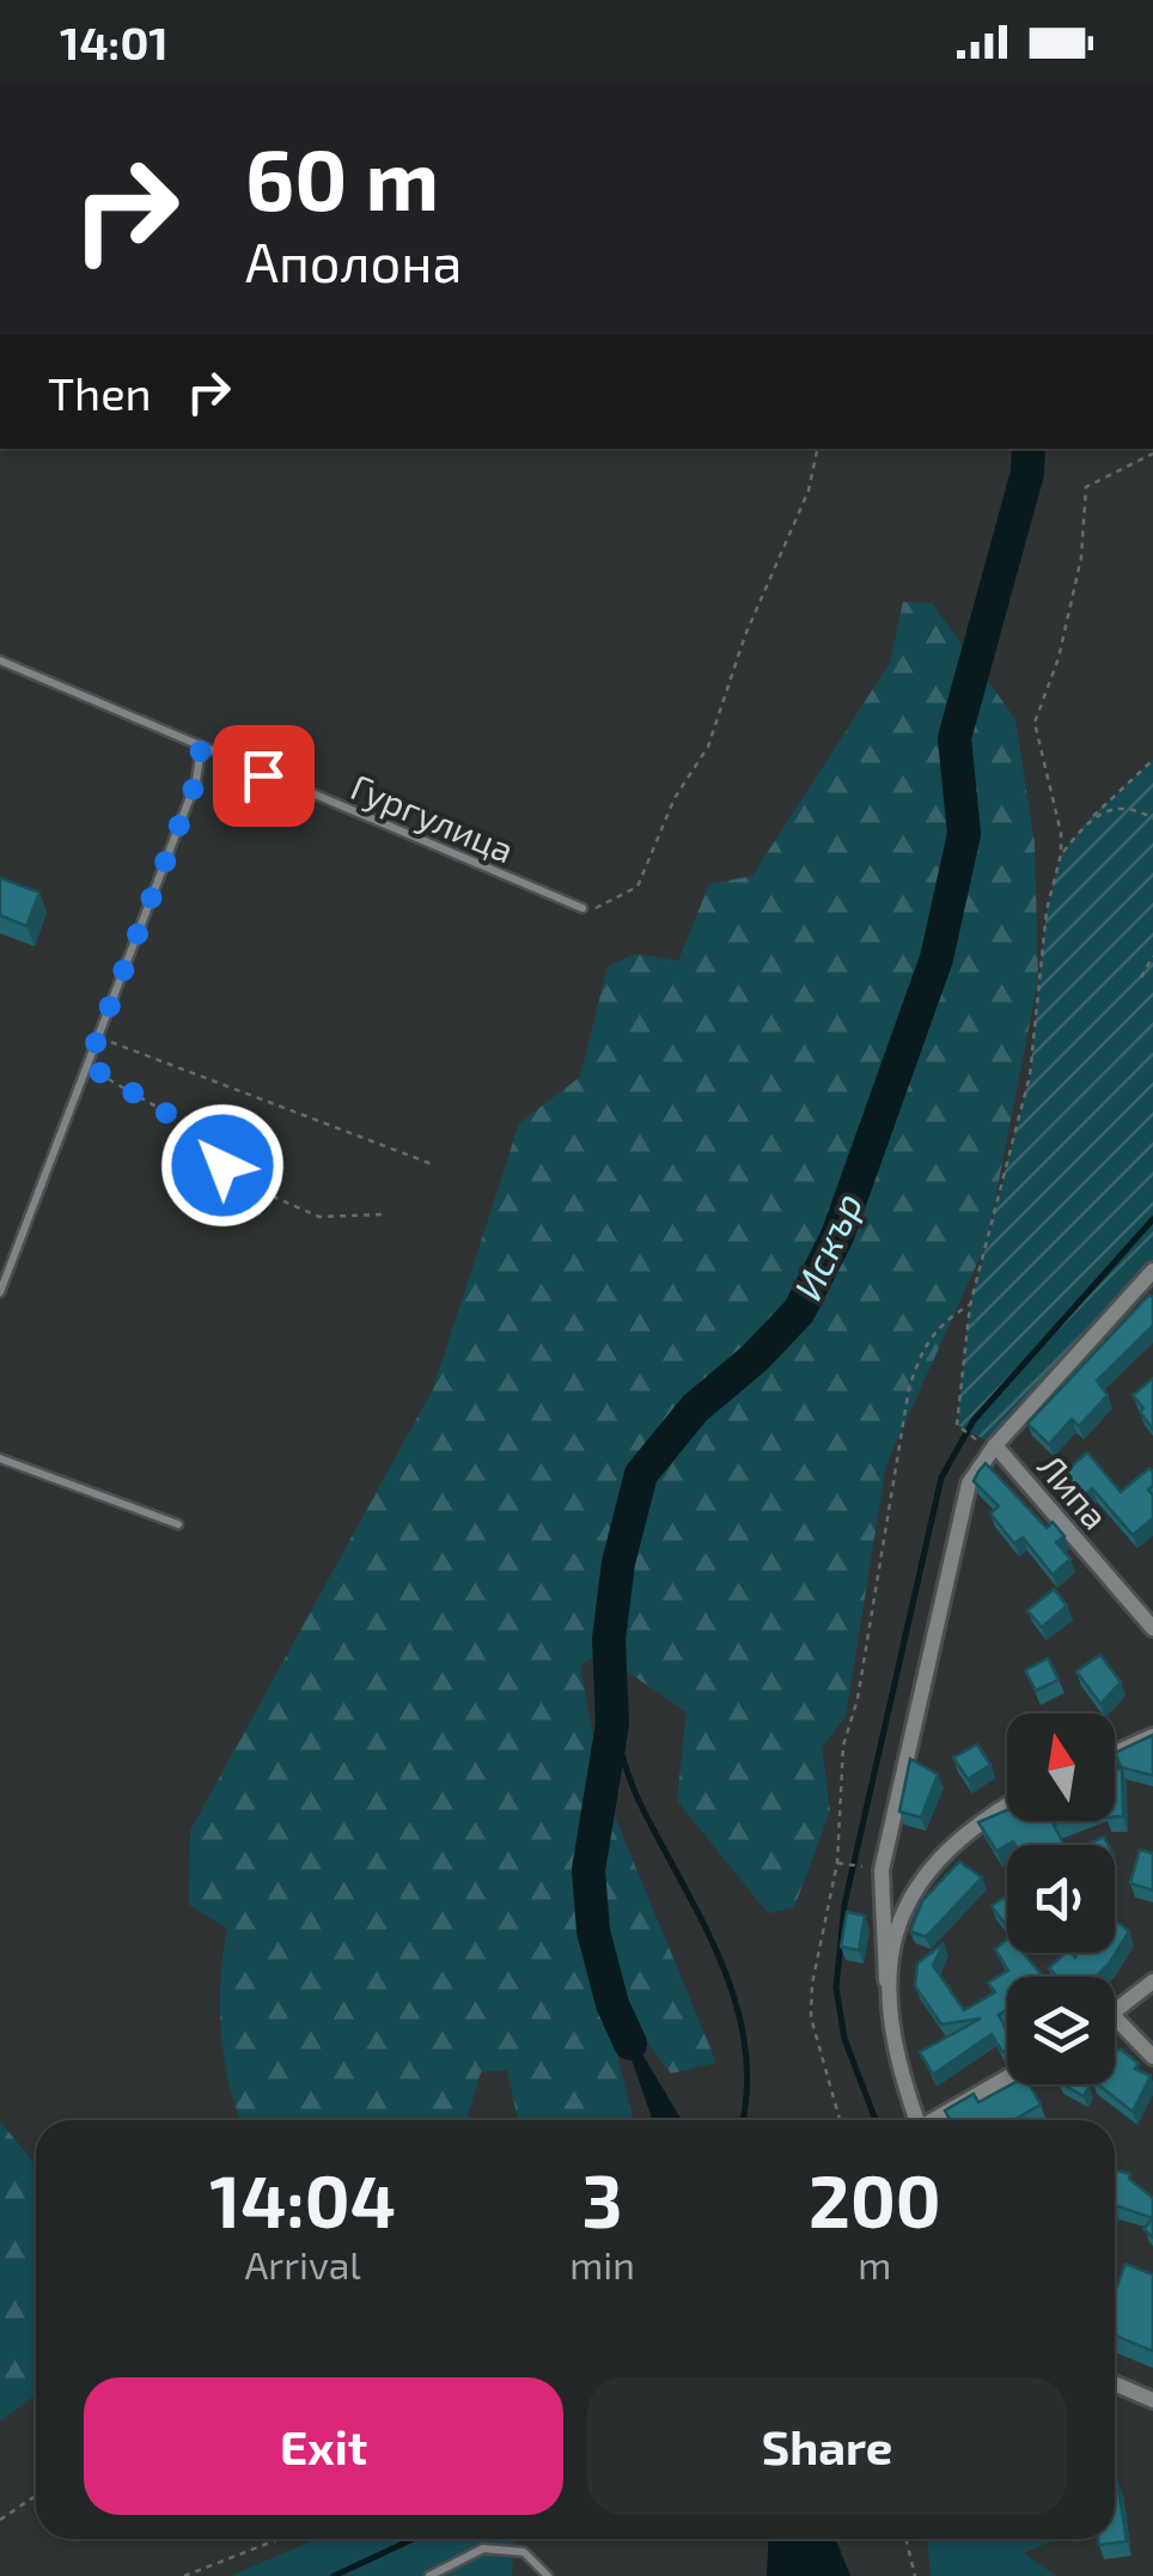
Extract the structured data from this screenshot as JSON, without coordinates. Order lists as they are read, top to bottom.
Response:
{
  "streets": {
    "street": ["Липа"],
    "lane": ["Гургулица"]
  },
  "water": ["Искър"],
  "north": "top",
  "page": {
    "status": "14:01",
    "turn": ["60 m", "Аполона"],
    "then": "Then",
    "eta": [
      "14:04",
      "Arrival",
      "3",
      "min",
      "200",
      "m"
    ],
    "buttons": ["Exit", "Share"]
  }
}
